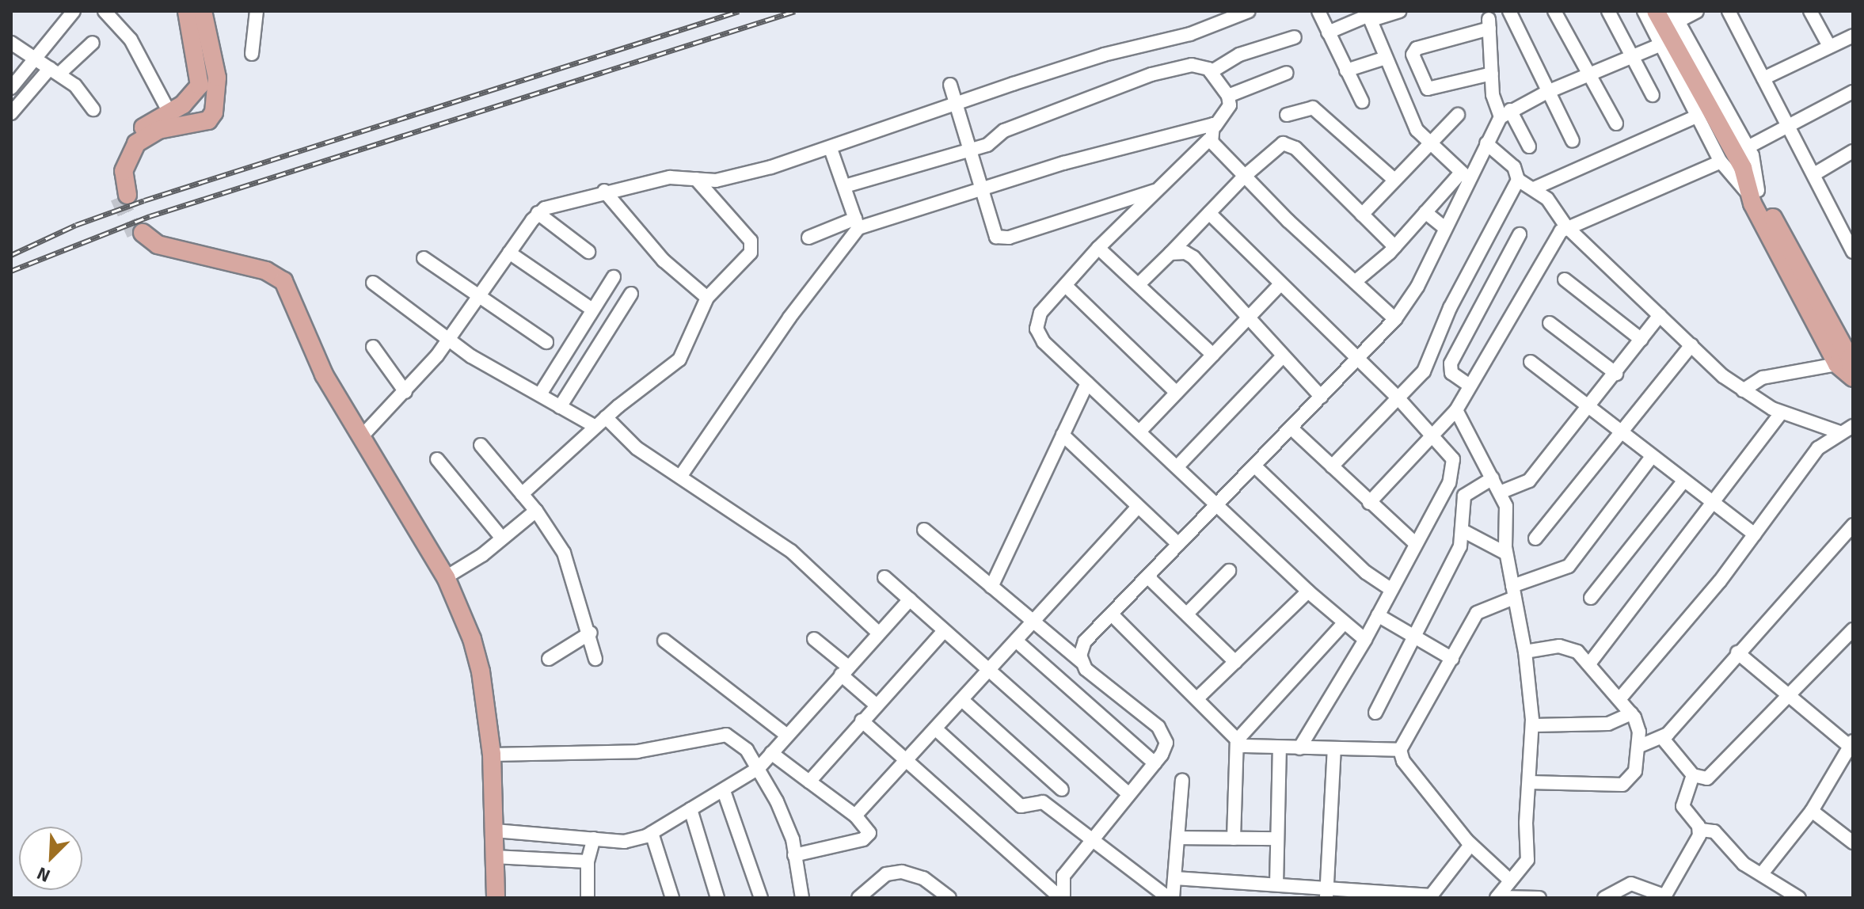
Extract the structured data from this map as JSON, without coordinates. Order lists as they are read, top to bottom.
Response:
{
  "north": "bottom left"
}
